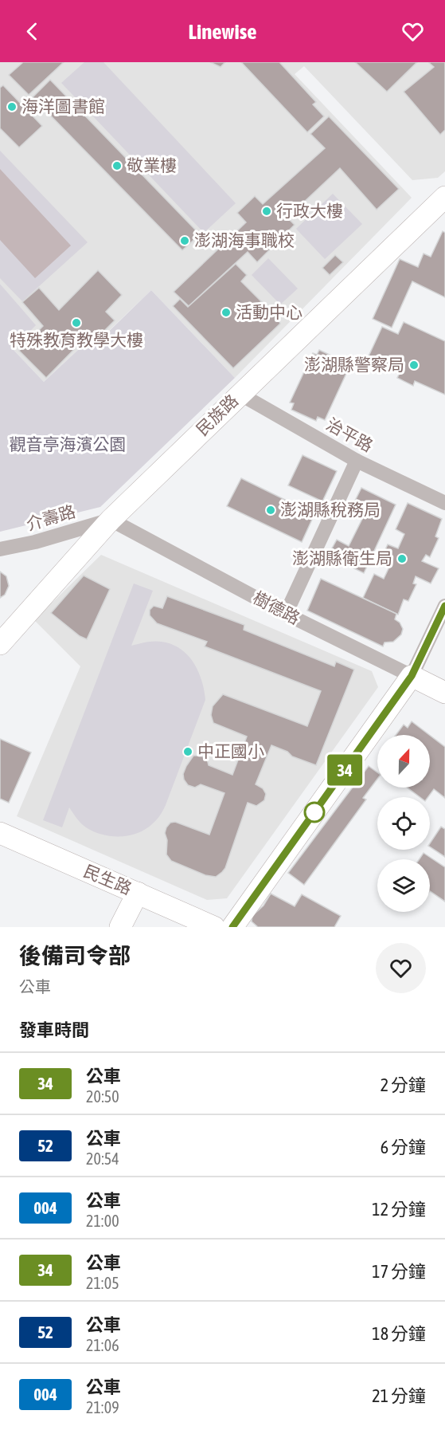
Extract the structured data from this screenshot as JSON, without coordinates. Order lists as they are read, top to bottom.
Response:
{
  "streets": {
    "main road": ["民族路", "樹德路", "民生路"],
    "street": ["治平路", "介壽路"]
  },
  "crossings": [
    ["民族路", "治平路"],
    ["民族路", "介壽路"],
    ["民族路", "樹德路"],
    ["介壽路", "樹德路"]
  ],
  "parks": ["觀音亭海濱公園"],
  "places": [
    "海洋圖書館",
    "敬業樓",
    "行政大樓",
    "澎湖海事職校",
    "活動中心",
    "特殊教育教學大樓",
    "澎湖縣警察局",
    "澎湖縣稅務局",
    "澎湖縣衛生局",
    "中正國小"
  ],
  "lines": ["bus line 34"],
  "north": "top",
  "page": {
    "header": "Linewise",
    "on_map": "34",
    "heading": [
      ["後備司令部", "公車"],
      "發車時間"
    ],
    "list": [
      {
        "mark": "34",
        "name": "公車",
        "note": "20:50",
        "value": "2 分鐘"
      },
      {
        "mark": "52",
        "name": "公車",
        "note": "20:54",
        "value": "6 分鐘"
      },
      {
        "mark": "004",
        "name": "公車",
        "note": "21:00",
        "value": "12 分鐘"
      },
      {
        "mark": "34",
        "name": "公車",
        "note": "21:05",
        "value": "17 分鐘"
      },
      {
        "mark": "52",
        "name": "公車",
        "note": "21:06",
        "value": "18 分鐘"
      },
      {
        "mark": "004",
        "name": "公車",
        "note": "21:09",
        "value": "21 分鐘"
      }
    ]
  }
}
